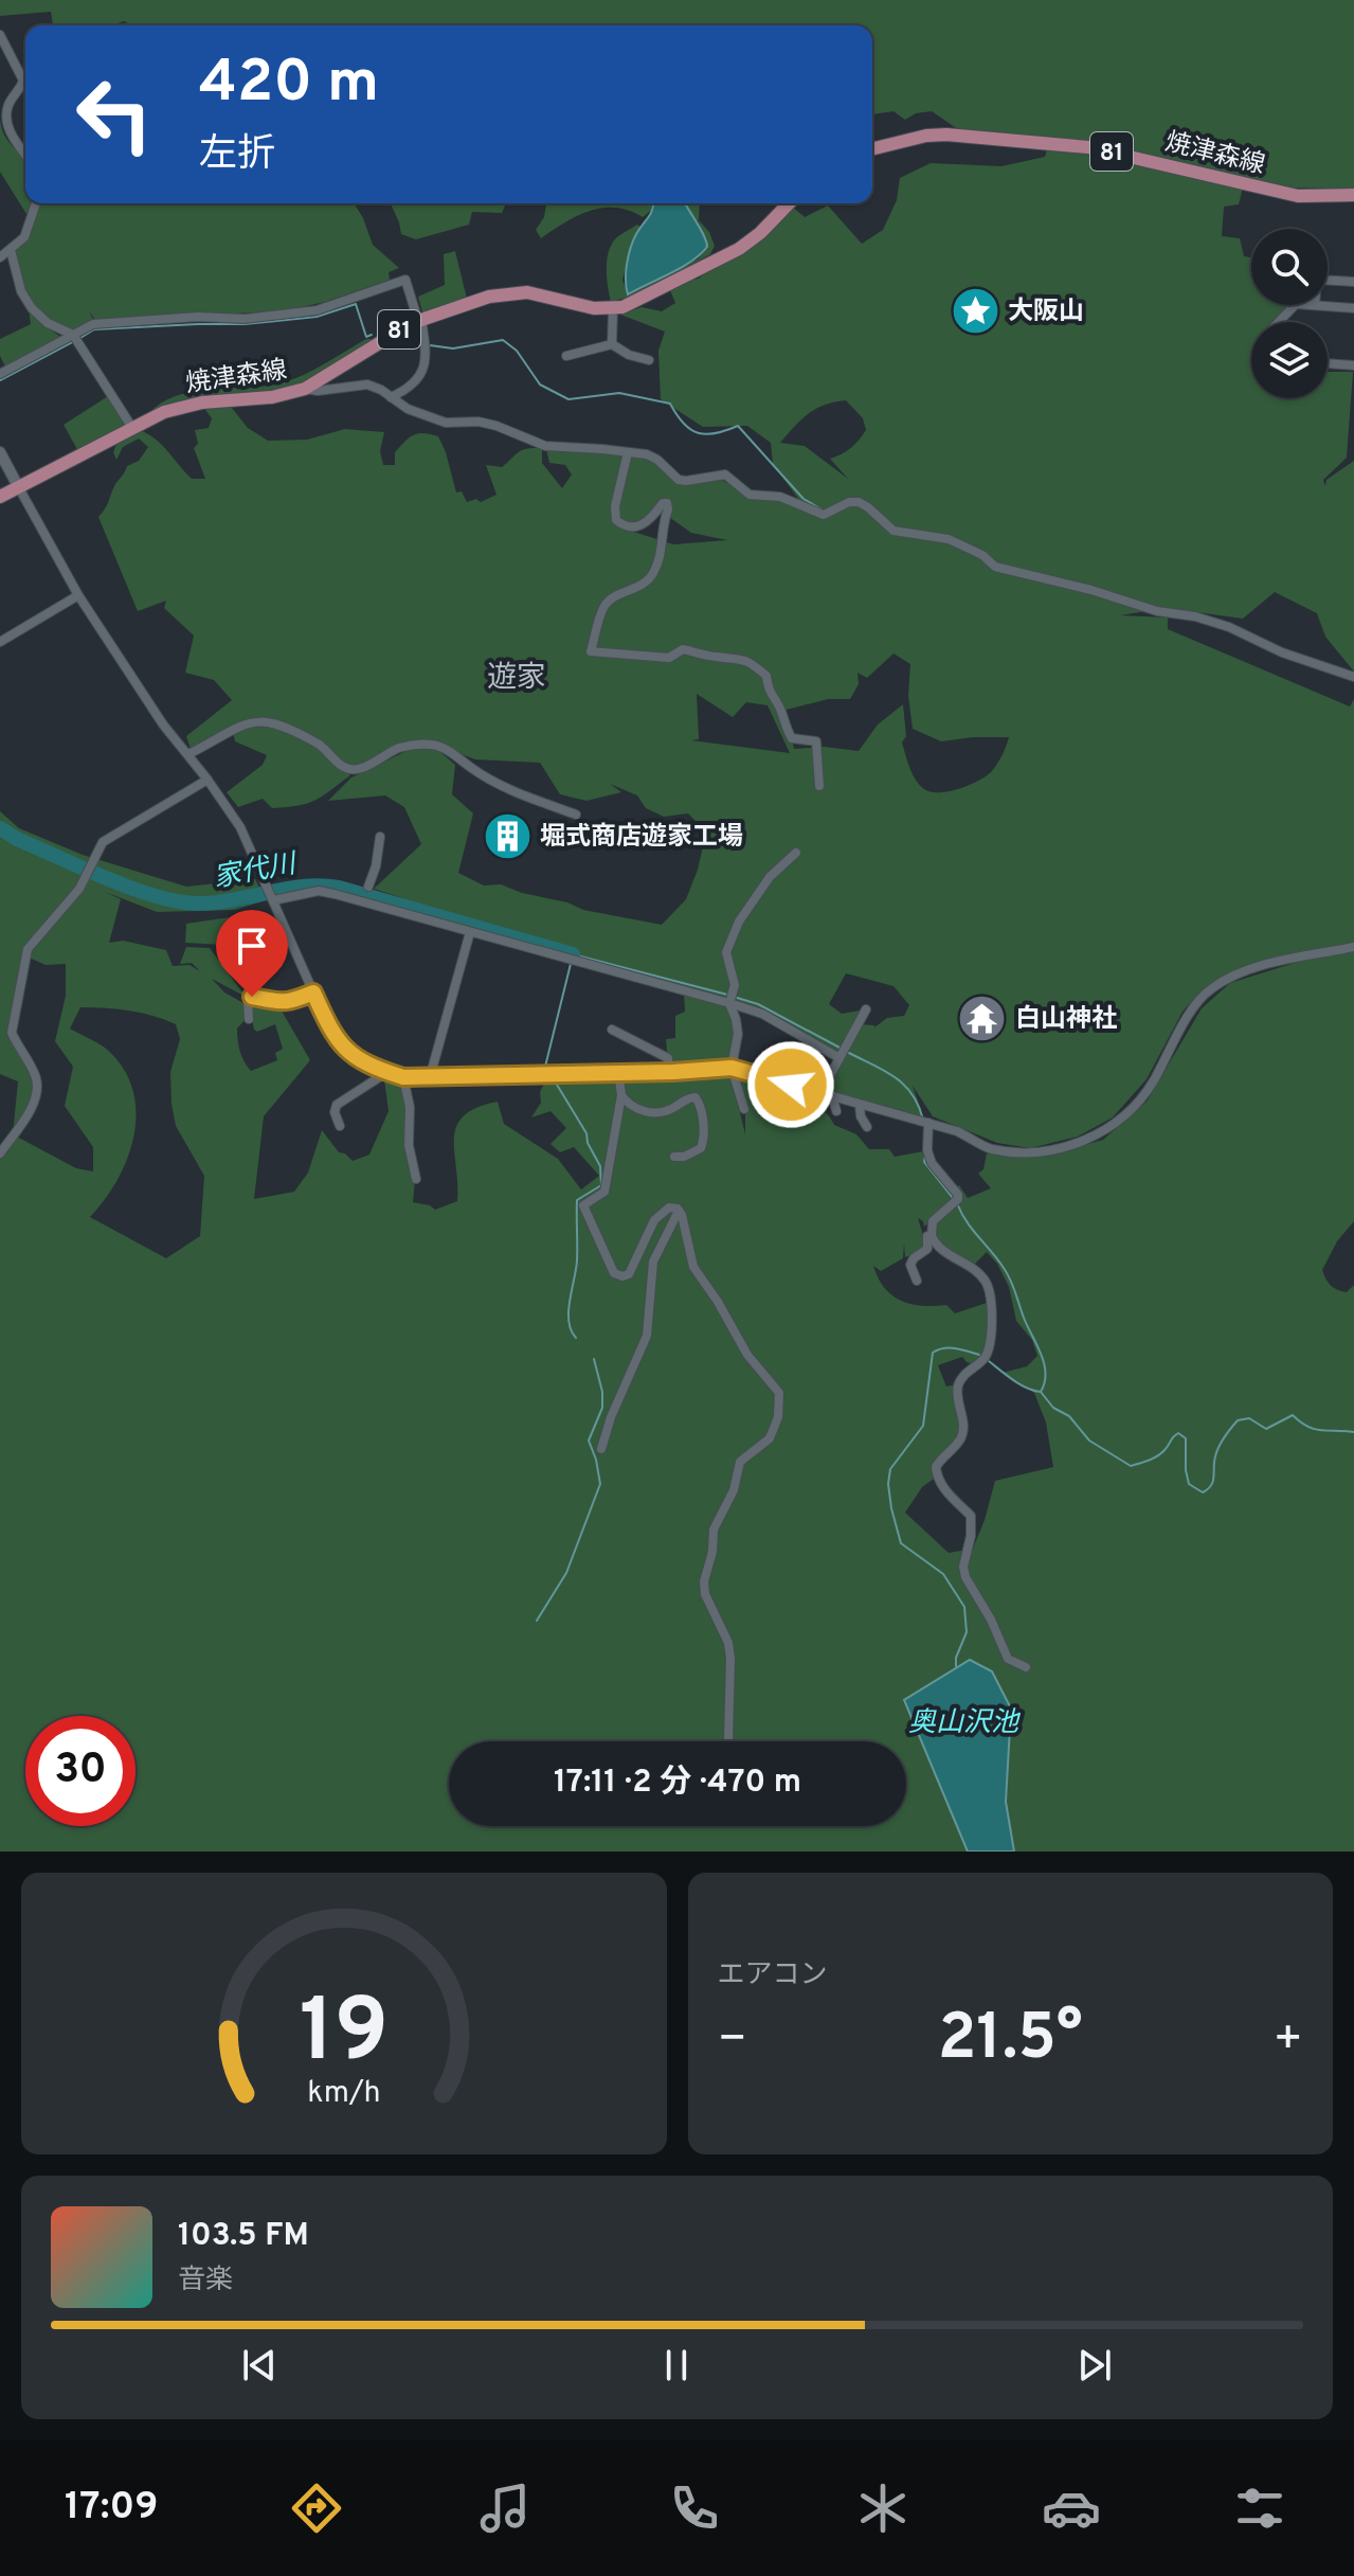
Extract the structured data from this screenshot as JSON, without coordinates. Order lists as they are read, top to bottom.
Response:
{
  "streets": {
    "main road": ["81", "焼津森線"]
  },
  "districts": ["遊家"],
  "water": ["家代川", "奥山沢池"],
  "places": {
    "place": ["大阪山"],
    "building": ["堀式商店遊家工場"],
    "temple": ["白山神社"]
  },
  "page": {
    "turn": ["420 m", "左折"],
    "limit": "30",
    "trip": "17:11 · 2 分 · 470 m",
    "tile": "エアコン",
    "heat": ["−", "21.5°", "+"],
    "song": ["103.5 FM", "音楽"],
    "tabs": "17:09",
    "gauge": ["19", "km/h"]
  }
}
